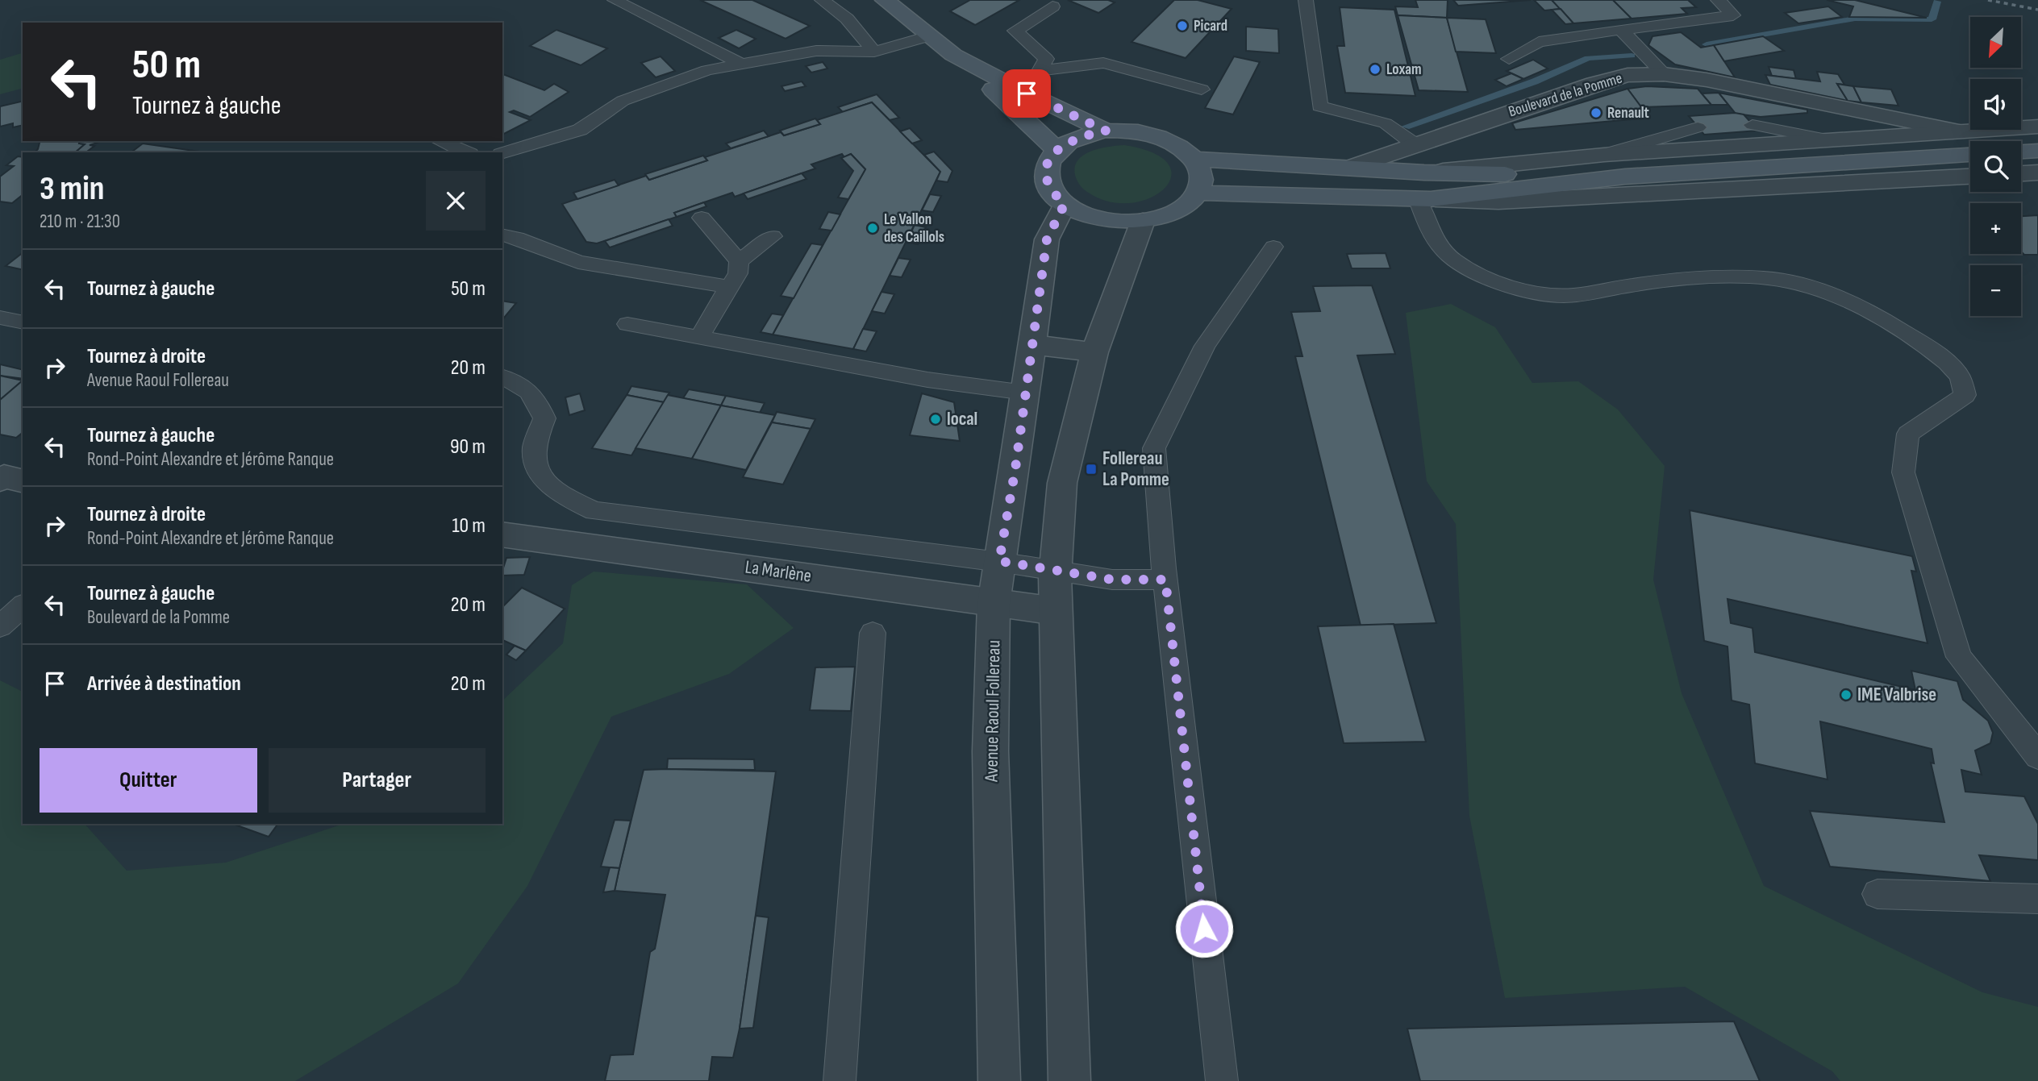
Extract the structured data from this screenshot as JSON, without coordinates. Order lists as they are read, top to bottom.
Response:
{
  "streets": {
    "main road": ["Boulevard de la Pomme"],
    "street": ["La Marlène", "Avenue Raoul Follereau"]
  },
  "crossings": [
    ["Boulevard de la Pomme", "Avenue Raoul Follereau"],
    ["La Marlène", "Avenue Raoul Follereau"]
  ],
  "places": {
    "other": [
      "Picard",
      "Loxam",
      "Renault",
      "Le Vallon des Caillols",
      "local",
      "IME Valbrise"
    ],
    "transit": ["Follereau La Pomme"]
  },
  "north": "bottom left",
  "page": {
    "map_buttons": ["+", "−"],
    "turn": ["50 m", "Tournez à gauche"],
    "heading": ["3 min", "210 m · 21:30"],
    "list": [
      {
        "name": "Tournez à gauche",
        "value": "50 m"
      },
      {
        "name": "Tournez à droite",
        "note": "Avenue Raoul Follereau",
        "value": "20 m"
      },
      {
        "name": "Tournez à gauche",
        "note": "Rond-Point Alexandre et Jérôme Ranque",
        "value": "90 m"
      },
      {
        "name": "Tournez à droite",
        "note": "Rond-Point Alexandre et Jérôme Ranque",
        "value": "10 m"
      },
      {
        "name": "Tournez à gauche",
        "note": "Boulevard de la Pomme",
        "value": "20 m"
      },
      {
        "name": "Arrivée à destination",
        "value": "20 m"
      }
    ],
    "buttons": ["Quitter", "Partager"]
  }
}
